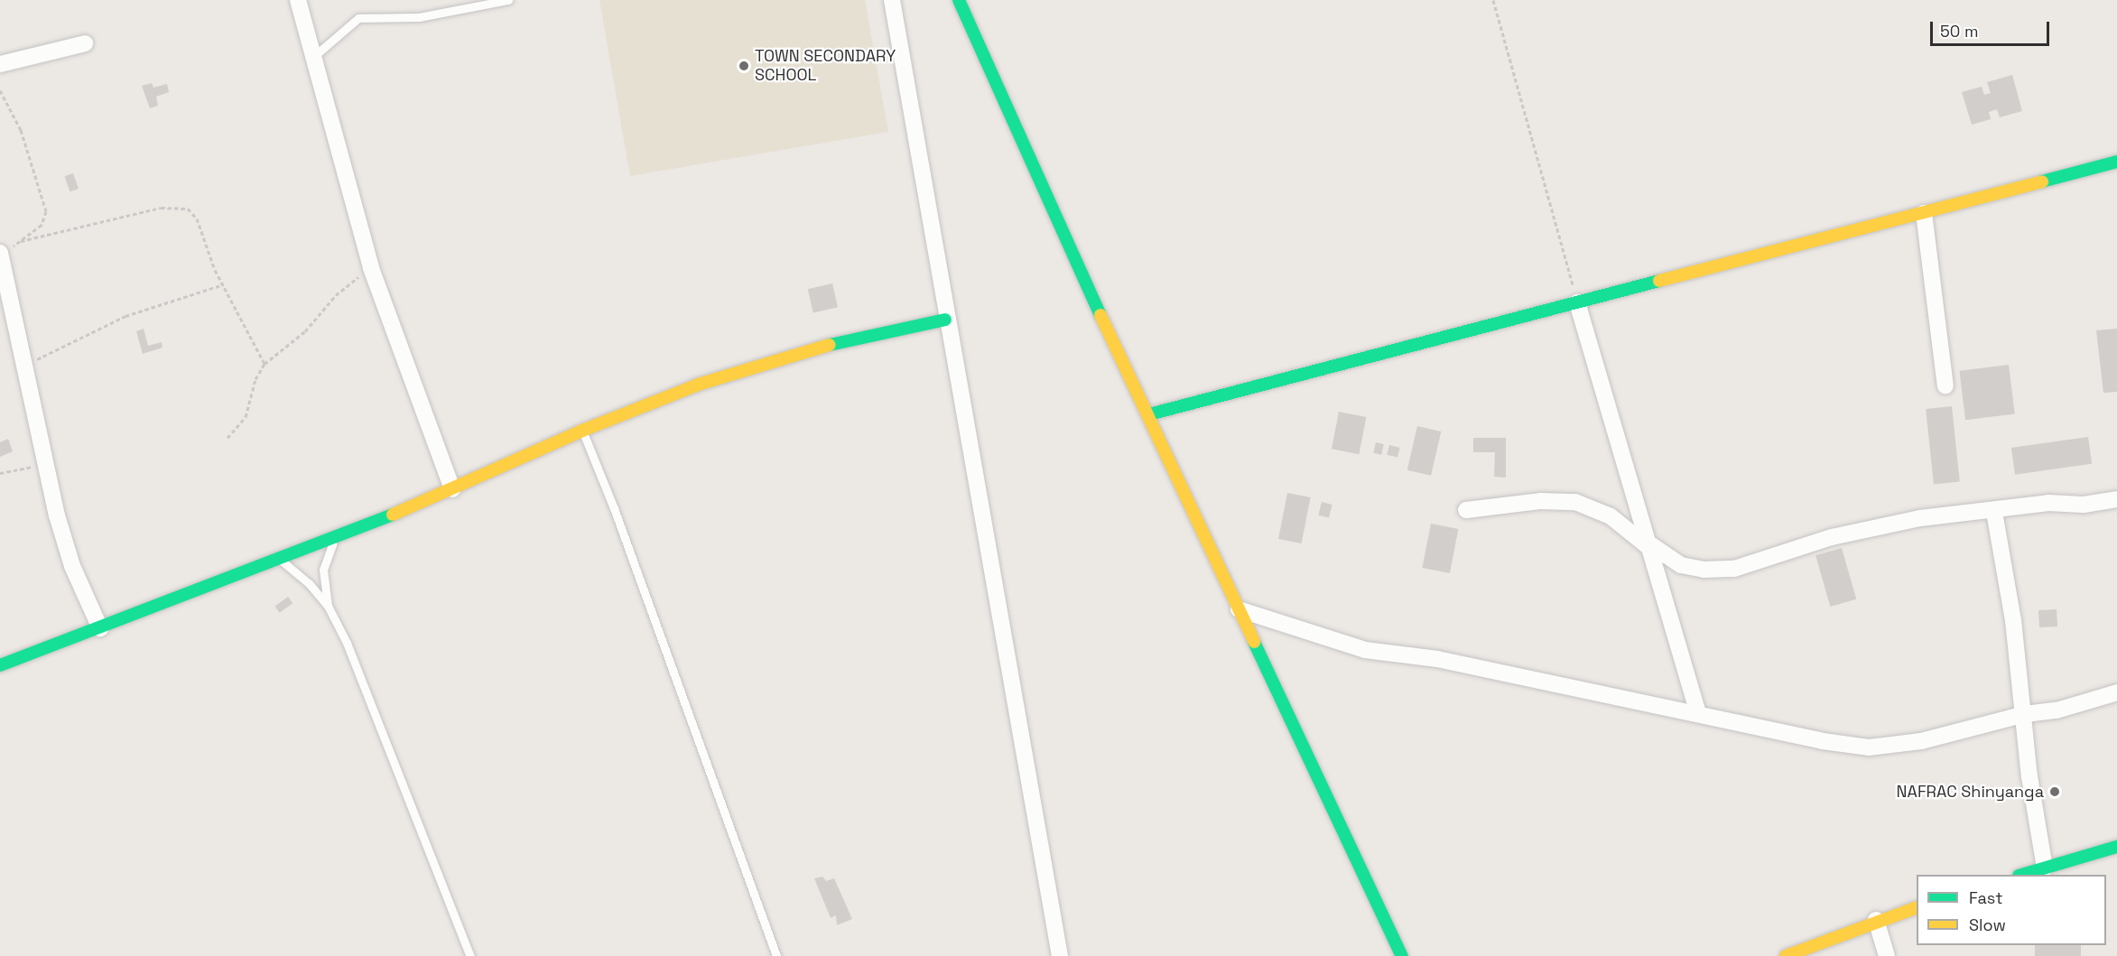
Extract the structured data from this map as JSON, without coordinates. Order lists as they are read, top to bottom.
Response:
{
  "places": ["TOWN SECONDARY SCHOOL", "NAFRAC Shinyanga"],
  "legend": ["Fast", "Slow"],
  "scale_bar": "50 m"
}
